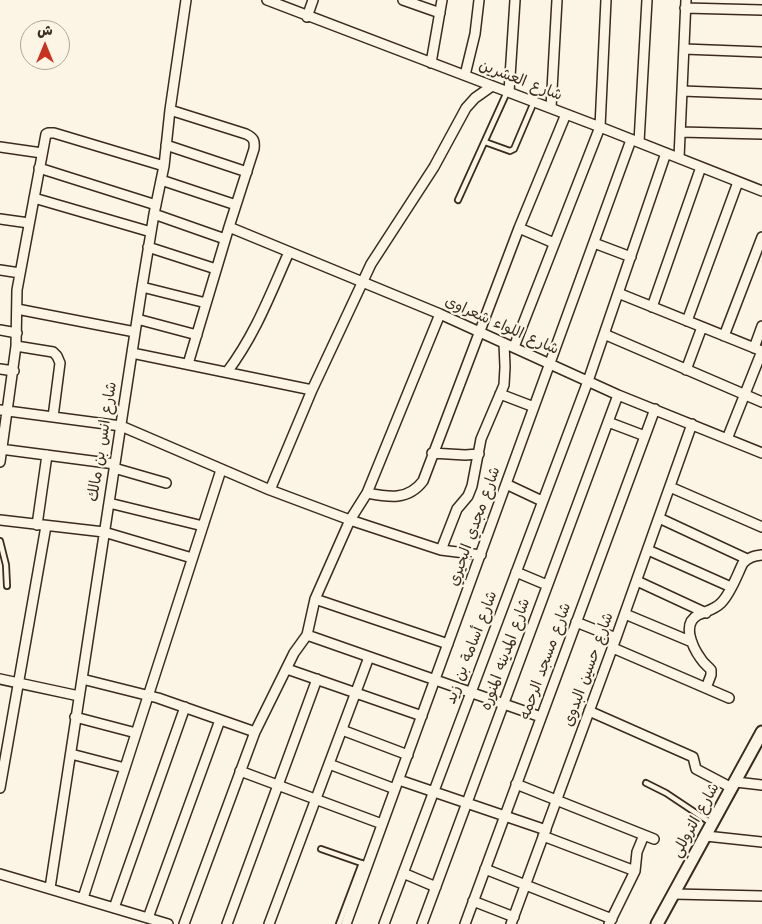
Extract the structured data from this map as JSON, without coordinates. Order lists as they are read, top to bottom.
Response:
{
  "streets": {
    "street": [
      "شارع العشرين",
      "شارع اللواء شعراوى",
      "شارع انس بن مالك",
      "شارع مجدي البحيري",
      "شارع أسامة بن زيد",
      "شارع المدينه المنوره",
      "شارع مسجد الرحمه",
      "شارع حسين البدوى",
      "شارع التروللي"
    ]
  },
  "crossings": [
    ["شارع العشرين", "شارع مجدي البحيري"],
    ["شارع العشرين", "شارع أسامة بن زيد"],
    ["شارع اللواء شعراوى", "شارع مجدي البحيري"],
    ["شارع اللواء شعراوى", "شارع أسامة بن زيد"],
    ["شارع اللواء شعراوى", "شارع المدينه المنوره"],
    ["شارع اللواء شعراوى", "شارع مسجد الرحمه"],
    ["شارع اللواء شعراوى", "شارع حسين البدوى"]
  ],
  "north": "top"
}
